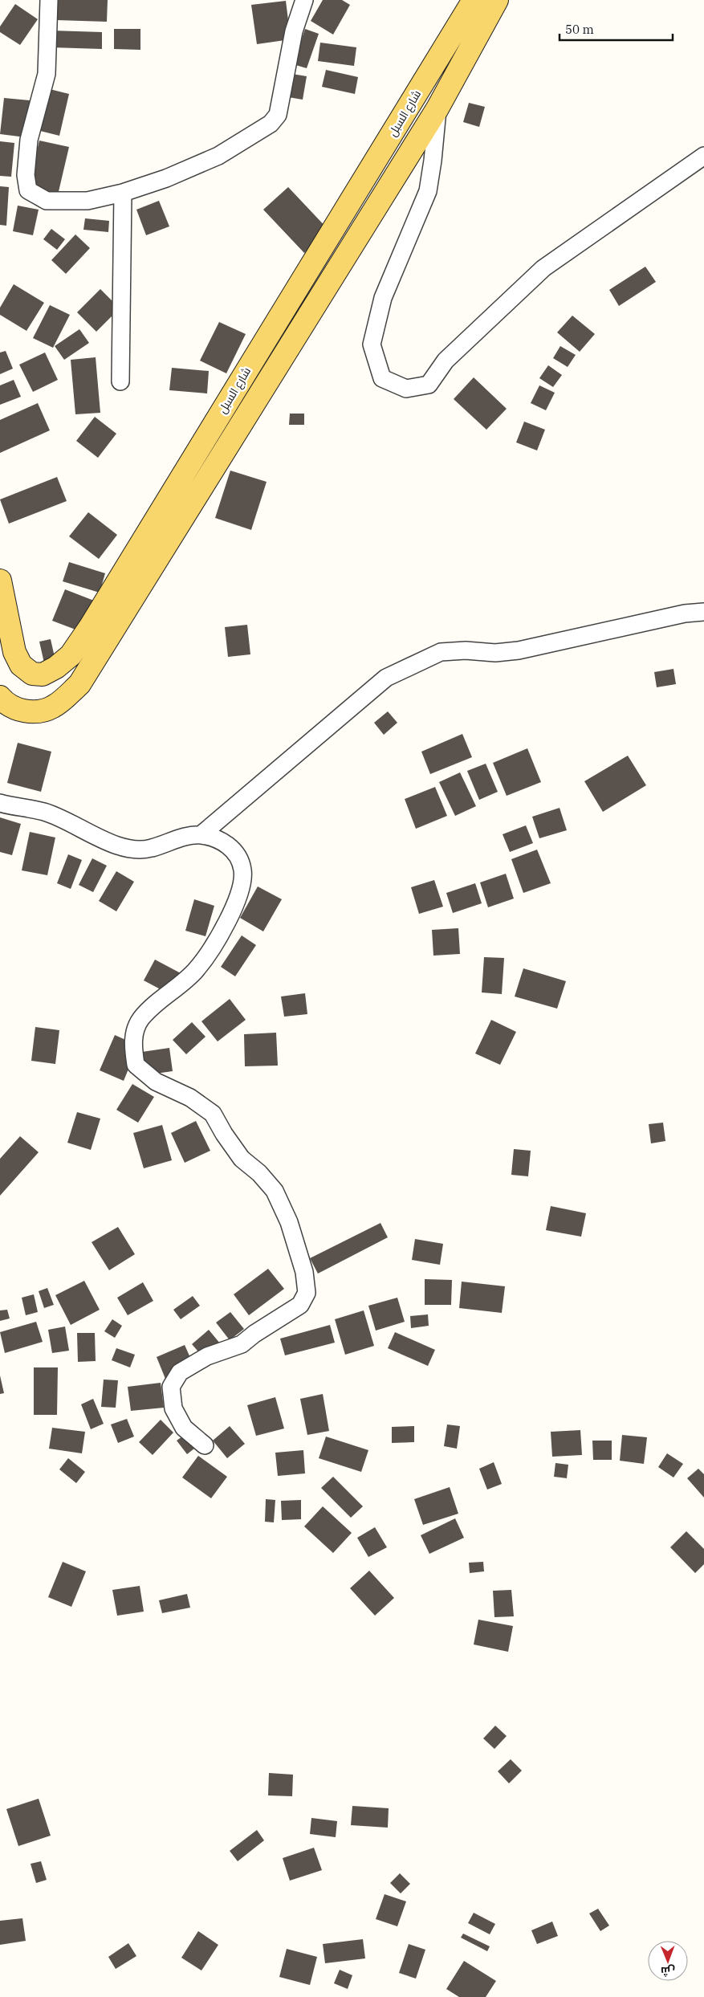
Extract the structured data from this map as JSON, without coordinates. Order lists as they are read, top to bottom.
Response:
{
  "streets": {
    "main road": ["شارع السبل"]
  },
  "scale_bar": "50 m",
  "north": "bottom"
}
